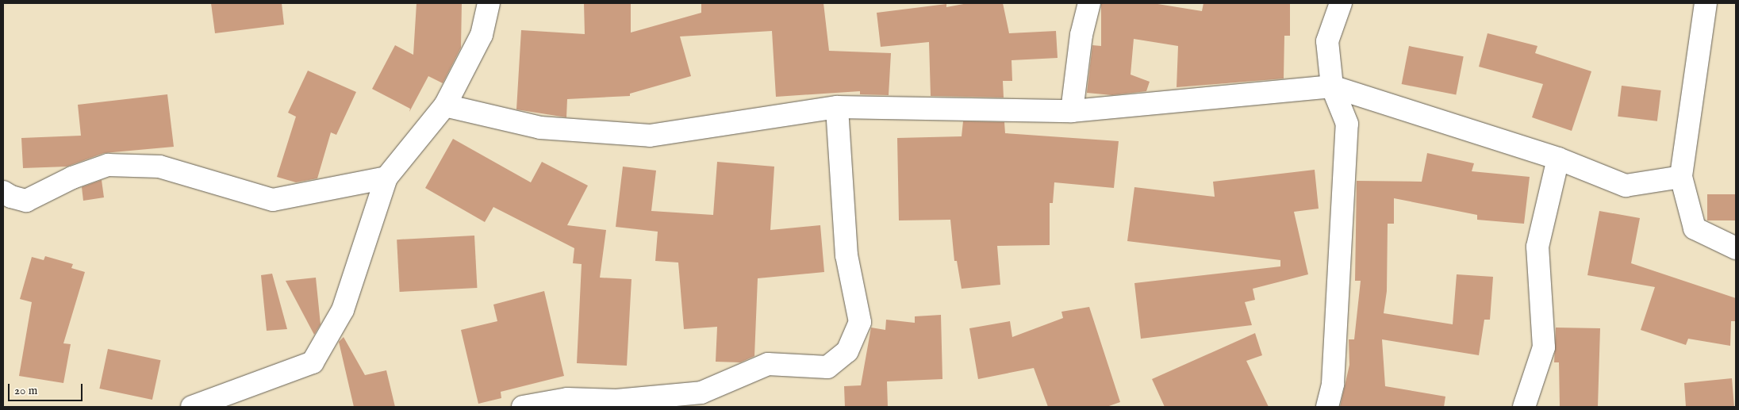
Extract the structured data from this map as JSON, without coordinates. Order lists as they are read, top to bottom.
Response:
{
  "scale_bar": "20 m"
}
